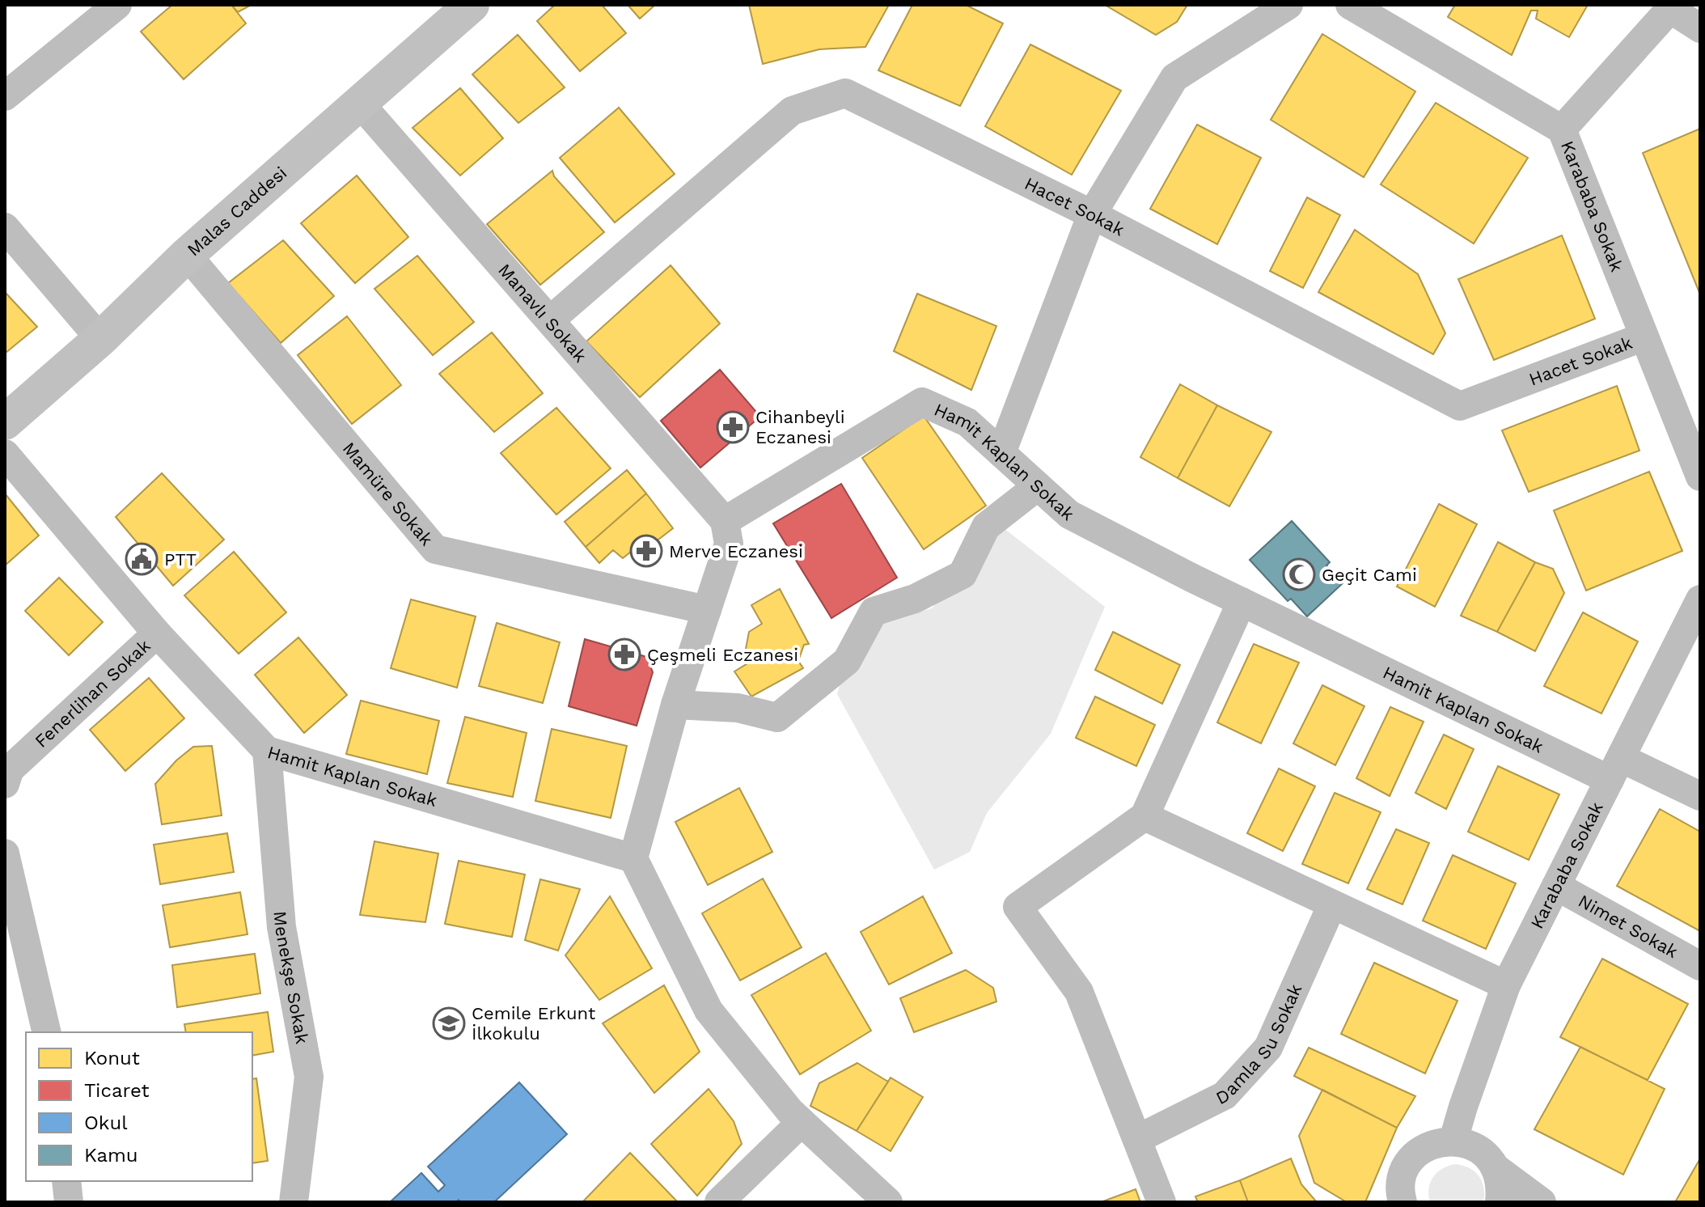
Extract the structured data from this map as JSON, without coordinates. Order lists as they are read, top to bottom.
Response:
{
  "streets": {
    "street": [
      "Hacet Sokak",
      "Karababa Sokak",
      "Malas Caddesi",
      "Manavlı Sokak",
      "Hamit Kaplan Sokak",
      "Mamüre Sokak",
      "Fenerlihan Sokak",
      "Nimet Sokak",
      "Menekşe Sokak",
      "Damla Su Sokak"
    ]
  },
  "crossings": [
    ["Hacet Sokak", "Karababa Sokak"],
    ["Hacet Sokak", "Manavlı Sokak"],
    ["Karababa Sokak", "Hamit Kaplan Sokak"],
    ["Karababa Sokak", "Nimet Sokak"],
    ["Malas Caddesi", "Manavlı Sokak"],
    ["Malas Caddesi", "Mamüre Sokak"],
    ["Manavlı Sokak", "Hamit Kaplan Sokak"],
    ["Hamit Kaplan Sokak", "Fenerlihan Sokak"],
    ["Hamit Kaplan Sokak", "Menekşe Sokak"]
  ],
  "places": {
    "pharmacy": ["Cihanbeyli Eczanesi", "Merve Eczanesi", "Çeşmeli Eczanesi"],
    "public building": ["PTT"],
    "mosque": ["Geçit Cami"],
    "school or university": ["Cemile Erkunt İlkokulu"]
  },
  "legend": [
    "Konut",
    "Ticaret",
    "Okul",
    "Kamu"
  ]
}
